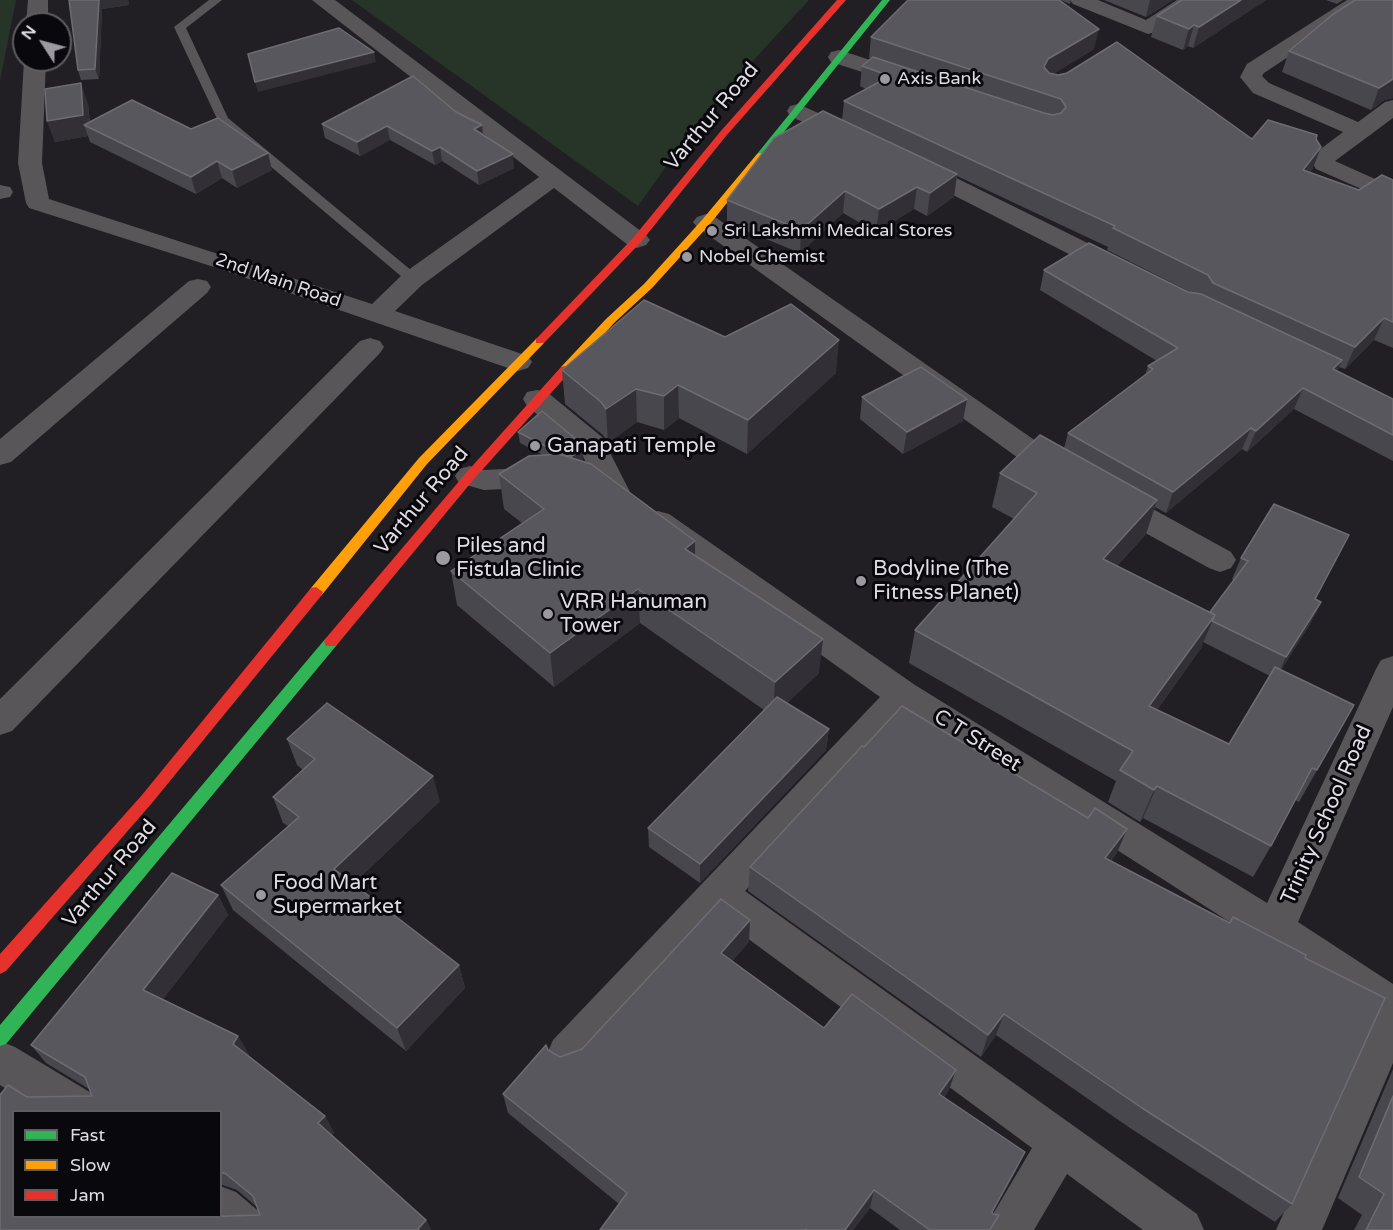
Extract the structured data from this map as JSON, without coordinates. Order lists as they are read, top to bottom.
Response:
{
  "streets": {
    "main road": ["Varthur Road"],
    "street": ["2nd Main Road", "C T Street", "Trinity School Road"]
  },
  "crossings": [
    ["Varthur Road", "2nd Main Road"],
    ["C T Street", "Trinity School Road"]
  ],
  "places": [
    "Axis Bank",
    "Sri Lakshmi Medical Stores",
    "Nobel Chemist",
    "Ganapati Temple",
    "Piles and Fistula Clinic",
    "Bodyline (The Fitness Planet)",
    "VRR Hanuman Tower",
    "Food Mart Supermarket"
  ],
  "legend": ["Fast", "Slow", "Jam"],
  "north": "top left"
}
